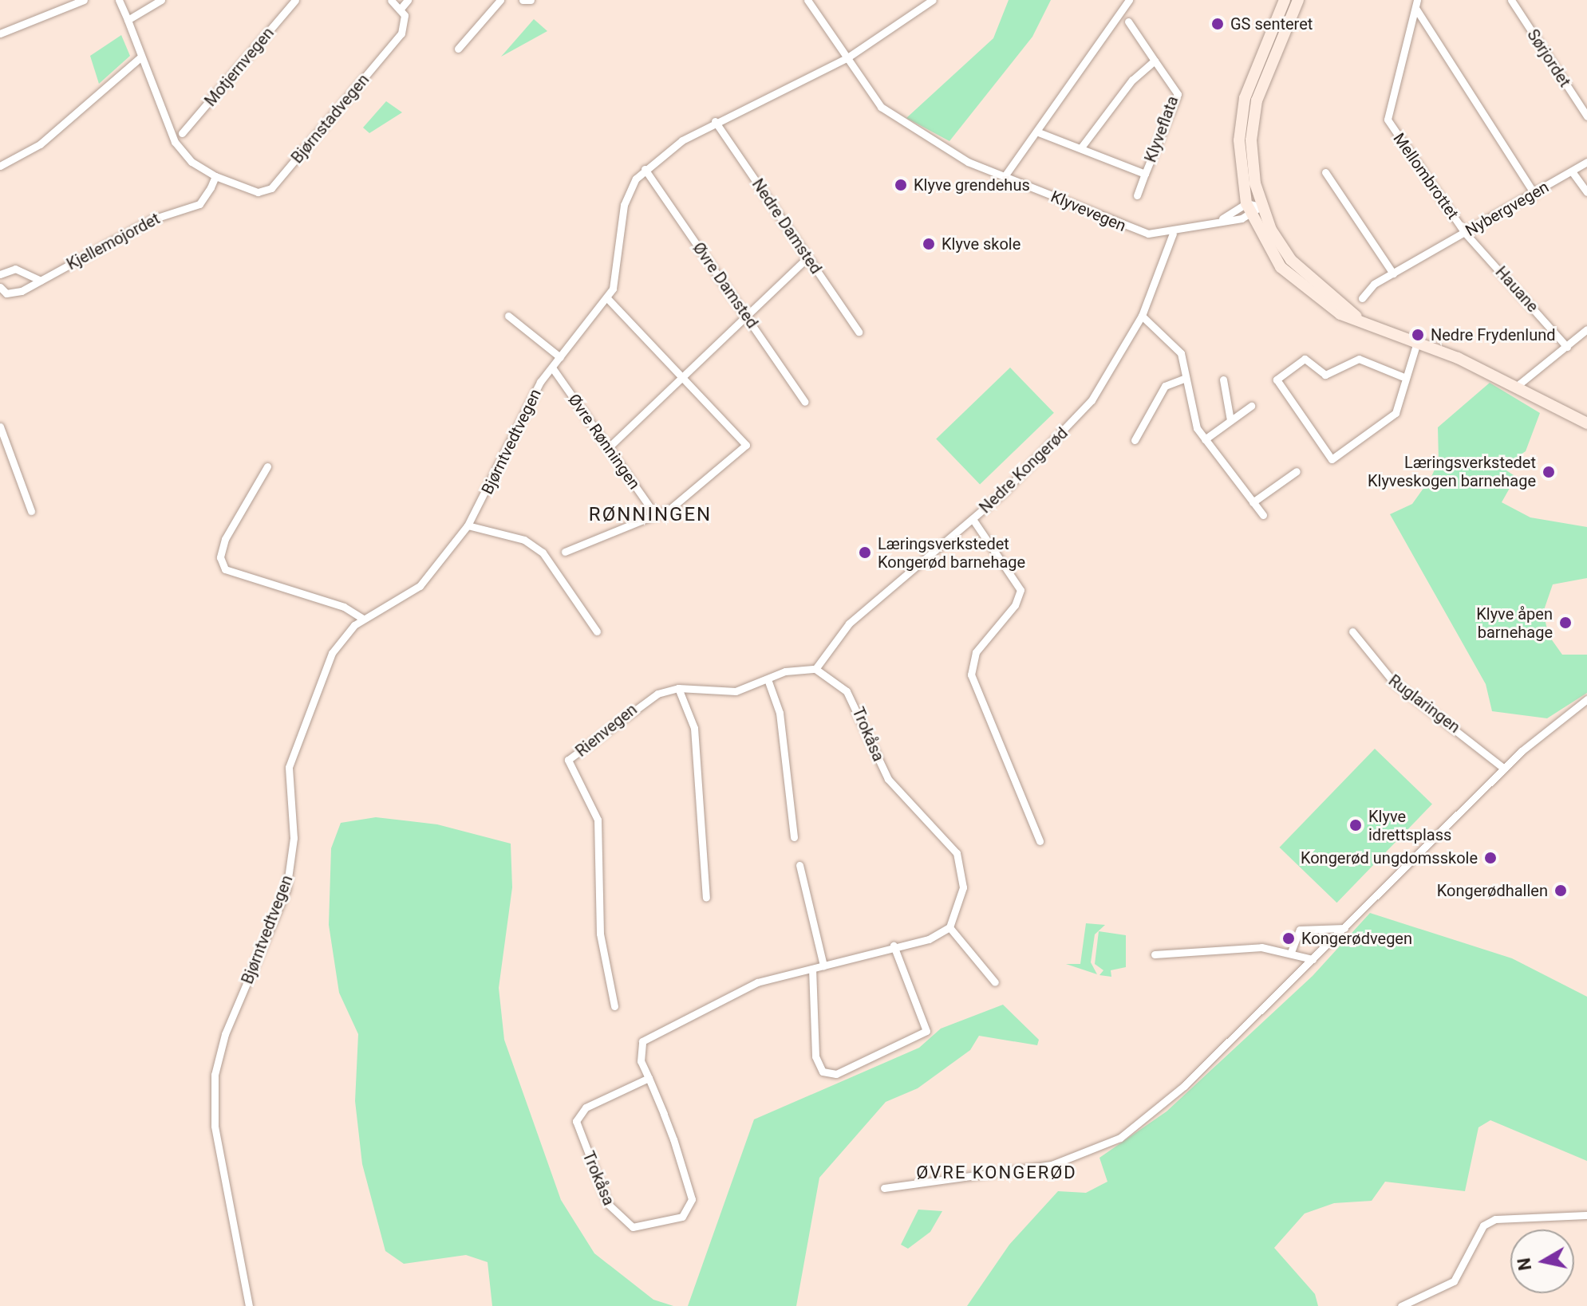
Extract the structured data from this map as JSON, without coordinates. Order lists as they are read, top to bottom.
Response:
{
  "streets": {
    "street": [
      "Sørjordet",
      "Motjernvegen",
      "Bjørnstadvegen",
      "Klyveflata",
      "Mellombrottet",
      "Nybergvegen",
      "Klyvevegen",
      "Nedre Damsted",
      "Kjellemojordet",
      "Øvre Damsted",
      "Hauane",
      "Bjørntvedtvegen",
      "Øvre Rønningen",
      "Nedre Kongerød",
      "Ruglaringen",
      "Rienvegen",
      "Trokåsa"
    ]
  },
  "crossings": [
    ["Bjørnstadvegen", "Kjellemojordet"],
    ["Mellombrottet", "Nybergvegen"],
    ["Mellombrottet", "Hauane"],
    ["Nybergvegen", "Hauane"],
    ["Klyvevegen", "Bjørntvedtvegen"],
    ["Klyvevegen", "Nedre Kongerød"],
    ["Nedre Damsted", "Bjørntvedtvegen"],
    ["Øvre Damsted", "Bjørntvedtvegen"],
    ["Bjørntvedtvegen", "Øvre Rønningen"],
    ["Rienvegen", "Trokåsa"]
  ],
  "districts": ["RØNNINGEN", "ØVRE KONGERØD"],
  "places": [
    "GS senteret",
    "Klyve grendehus",
    "Klyve skole",
    "Nedre Frydenlund",
    "Læringsverkstedet Klyveskogen barnehage",
    "Læringsverkstedet Kongerød barnehage",
    "Klyve åpen barnehage",
    "Klyve idrettsplass",
    "Kongerød ungdomsskole",
    "Kongerødhallen",
    "Kongerødvegen"
  ],
  "north": "left"
}
